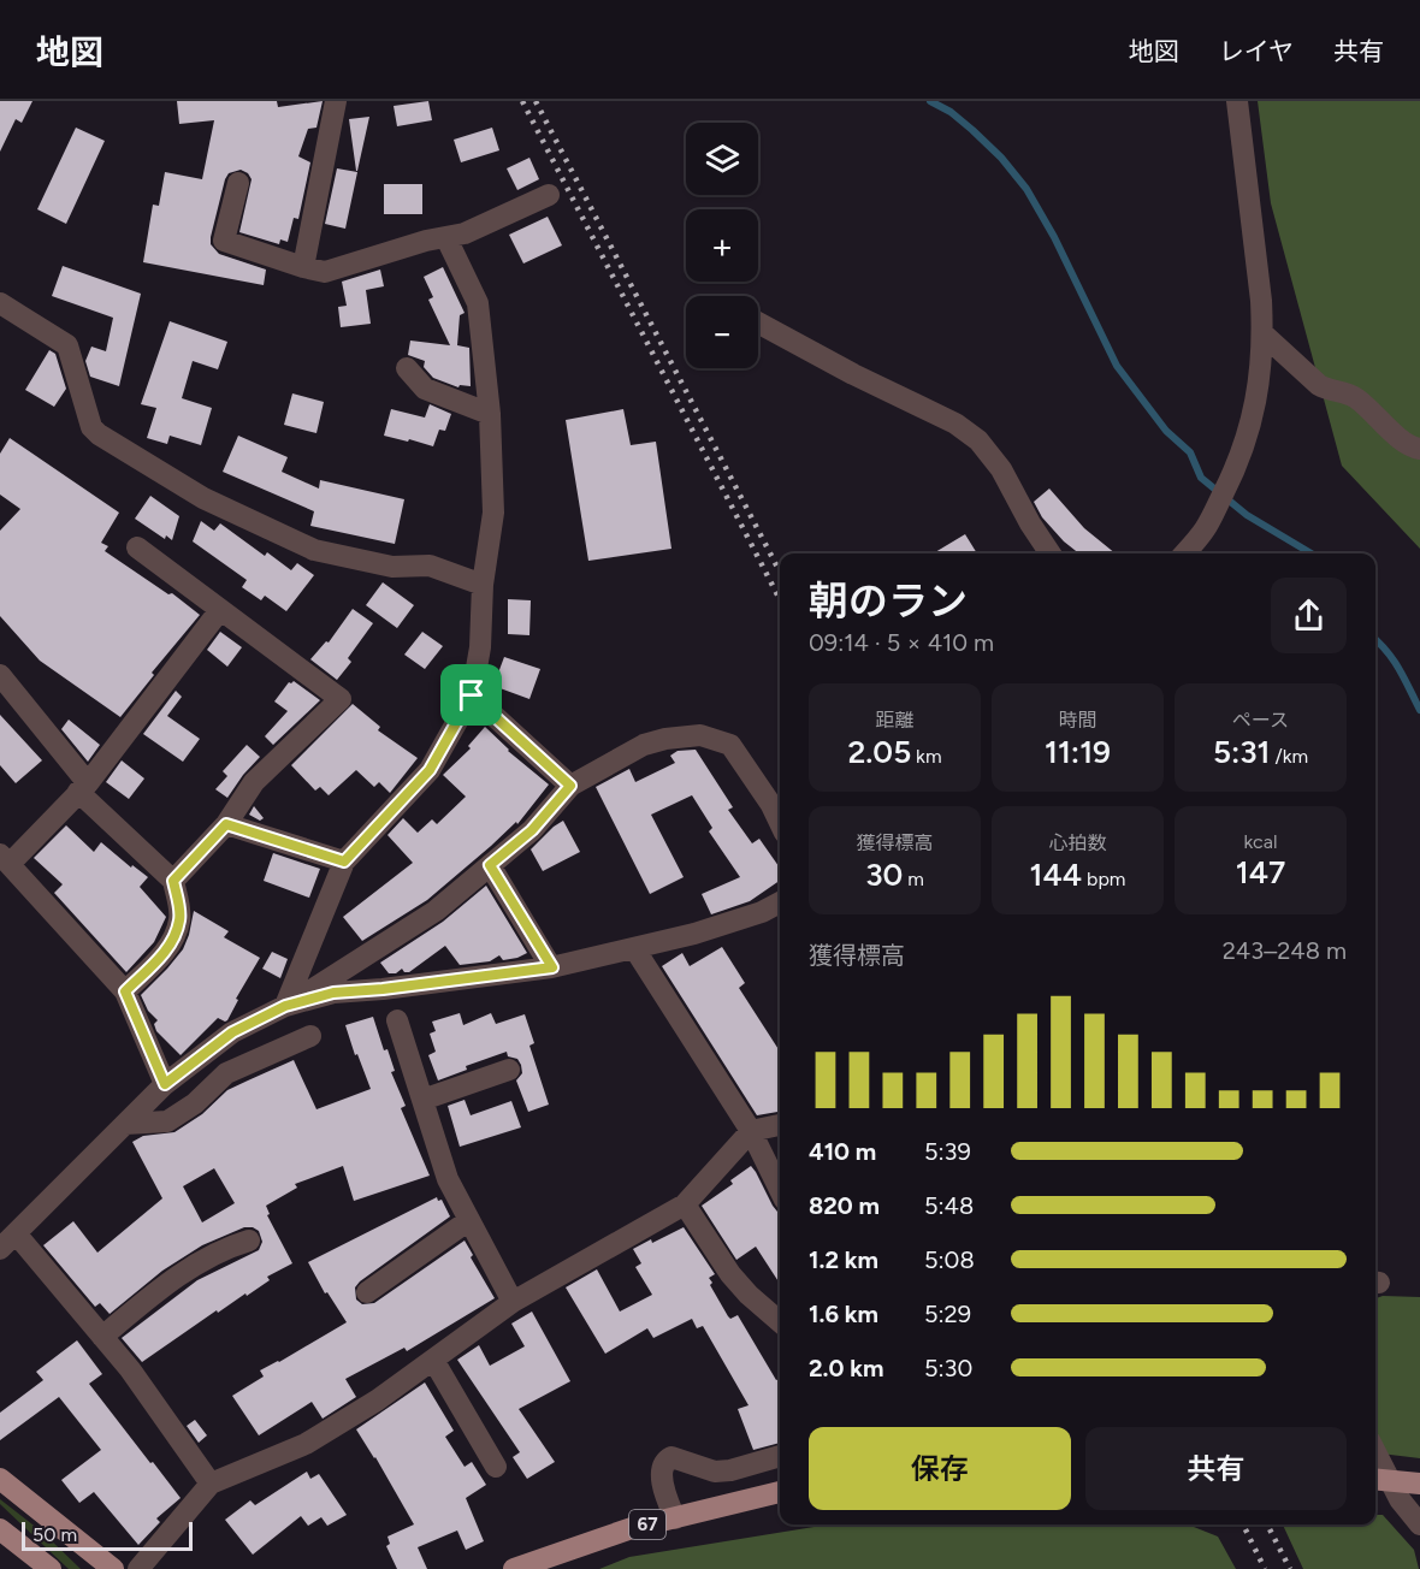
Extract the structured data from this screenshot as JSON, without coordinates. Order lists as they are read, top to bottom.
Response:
{
  "streets": {
    "main road": ["67"]
  },
  "scale_bar": "50 m",
  "page": {
    "header": "地図",
    "nav": ["地図", "レイヤ", "共有"],
    "map_buttons": ["+", "−"],
    "heading": ["朝のラン", "09:14 · 5 × 410 m"],
    "stats": [
      ["距離", "2.05 km"],
      ["時間", "11:19"],
      ["ペース", "5:31 /km"],
      ["獲得標高", "30 m"],
      ["心拍数", "144 bpm"],
      ["kcal", "147"]
    ],
    "chart": ["獲得標高", "243–248 m"],
    "list": [
      {
        "name": "410 m",
        "note": "5:39"
      },
      {
        "name": "820 m",
        "note": "5:48"
      },
      {
        "name": "1.2 km",
        "note": "5:08"
      },
      {
        "name": "1.6 km",
        "note": "5:29"
      },
      {
        "name": "2.0 km",
        "note": "5:30"
      }
    ],
    "buttons": ["保存", "共有"],
    "scale": "50 m"
  }
}
